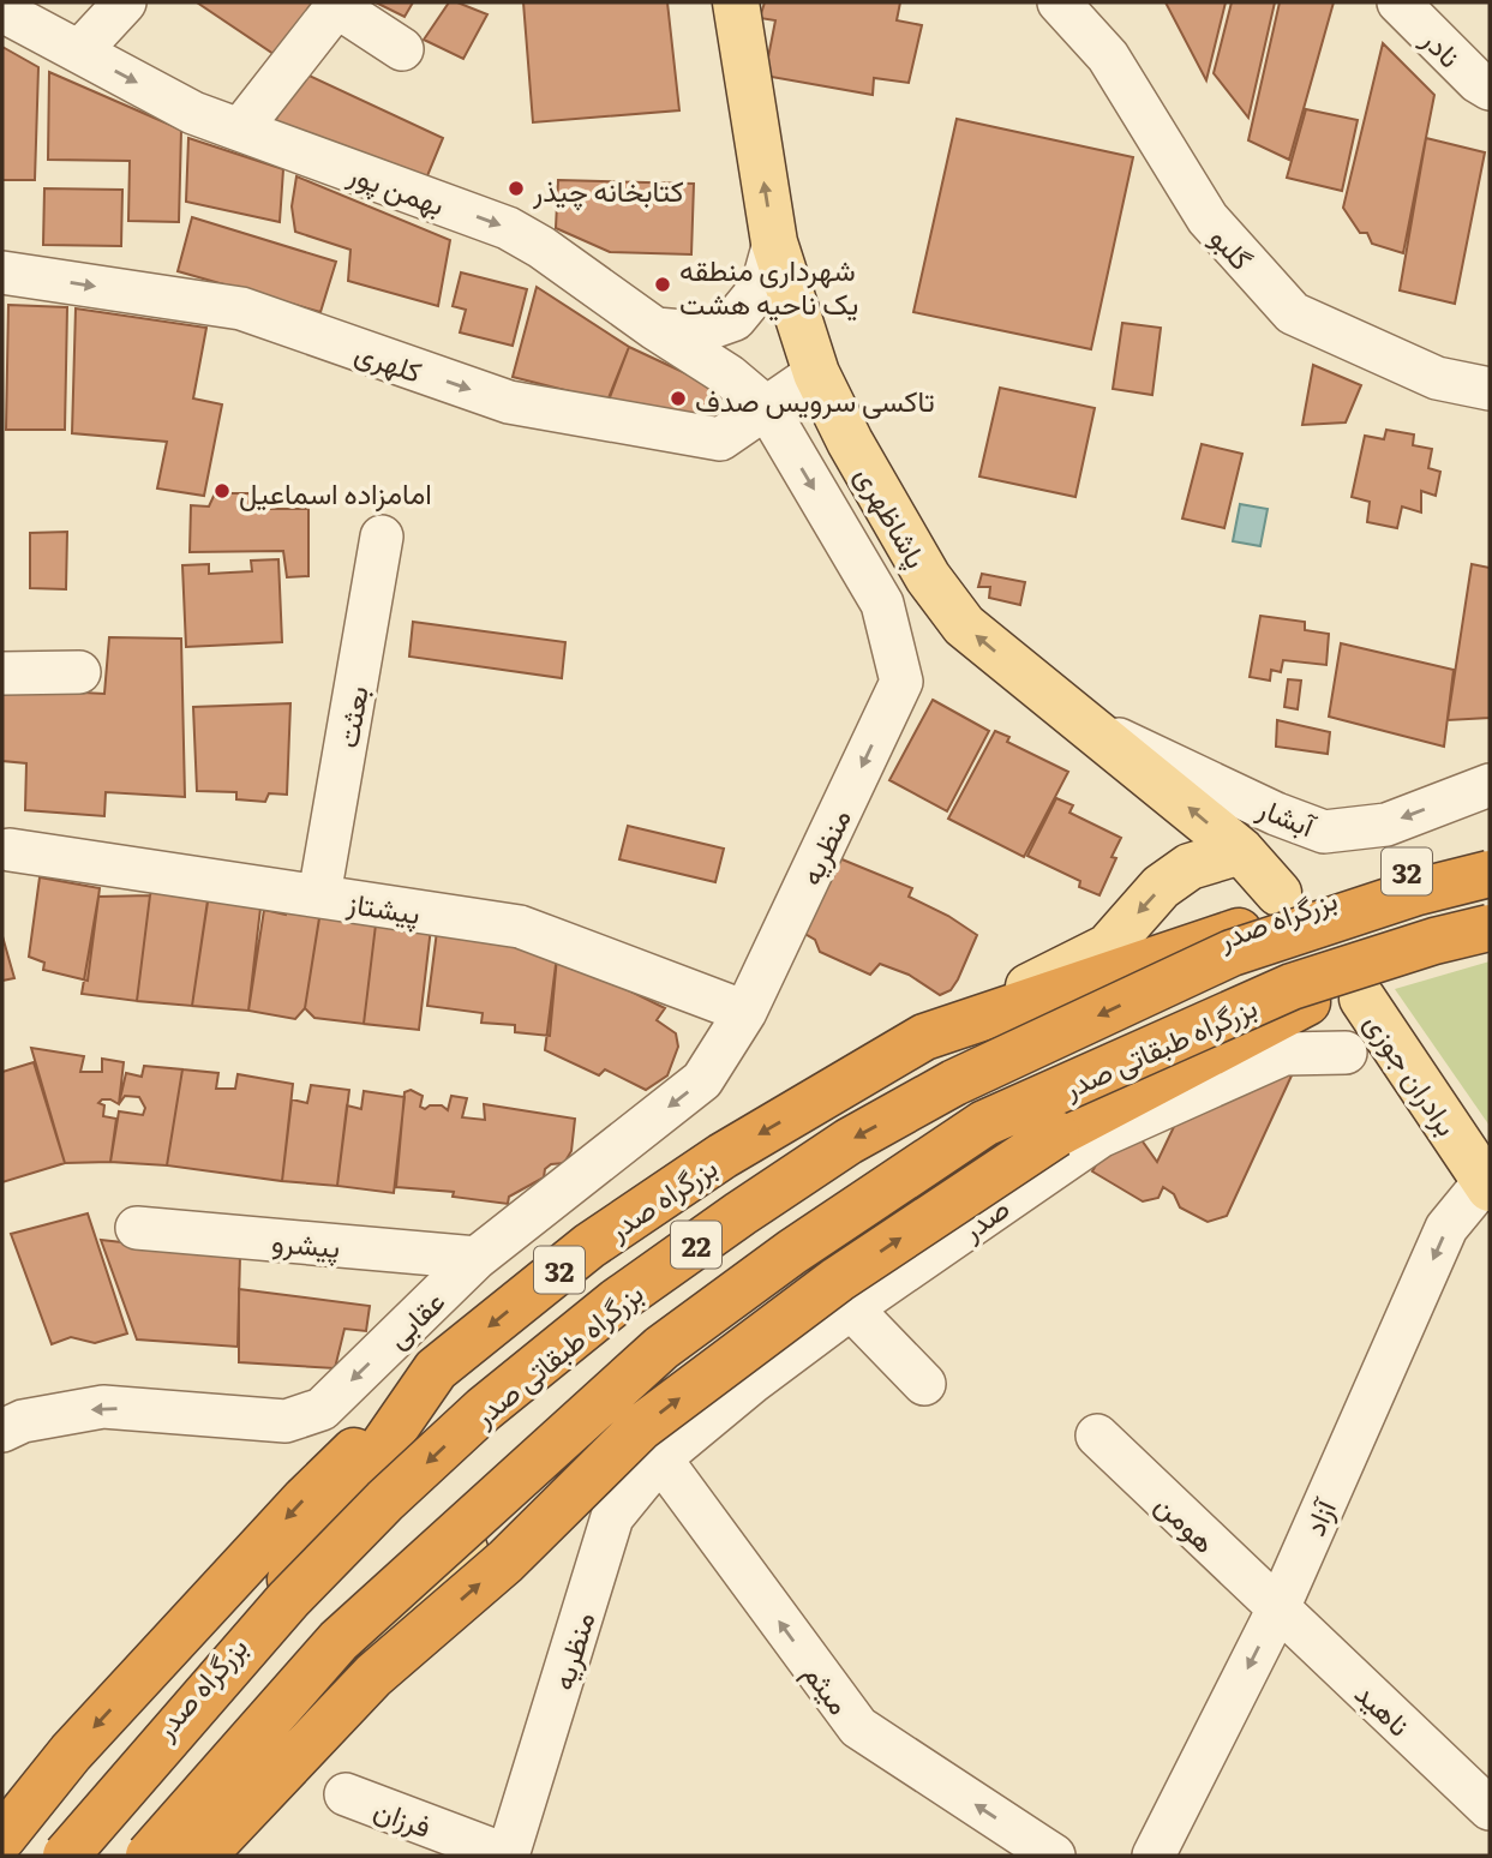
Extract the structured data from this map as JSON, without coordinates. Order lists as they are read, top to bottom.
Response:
{
  "streets": {
    "highway": [
      "32",
      "بزرگراه صدر",
      "بزرگراه طبقاتی صدر",
      "22"
    ],
    "main road": ["پاشاظهری", "برادران جوزی"],
    "street": [
      "نادر",
      "بهمن پور",
      "گلبو",
      "کلهری",
      "بعثت",
      "آبشار",
      "منظریه",
      "پیشتاز",
      "صدر",
      "پیشرو",
      "عقابی",
      "آزاد",
      "هومن",
      "میثم",
      "ناهید",
      "فرزان"
    ]
  },
  "crossings": [
    ["بهمن پور", "کلهری"],
    ["بهمن پور", "منظریه"],
    ["کلهری", "پاشاظهری"],
    ["پاشاظهری", "آبشار"],
    ["بعثت", "پیشتاز"],
    ["منظریه", "پیشتاز"],
    ["منظریه", "صدر"],
    ["منظریه", "عقابی"],
    ["منظریه", "میثم"],
    ["منظریه", "فرزان"],
    ["پیشتاز", "عقابی"],
    ["برادران جوزی", "آزاد"],
    ["صدر", "میثم"],
    ["پیشرو", "عقابی"],
    ["آزاد", "هومن"],
    ["آزاد", "ناهید"],
    ["هومن", "ناهید"]
  ],
  "one_way": [
    "بهمن پور",
    "کلهری",
    "پاشاظهری",
    "آبشار",
    "منظریه",
    "عقابی",
    "آزاد",
    "میثم"
  ],
  "places": [
    "کتابخانه چیذر",
    "شهرداری منطقه یک ناحیه هشت",
    "تاکسی سرویس صدف",
    "امامزاده اسماعیل"
  ]
}
